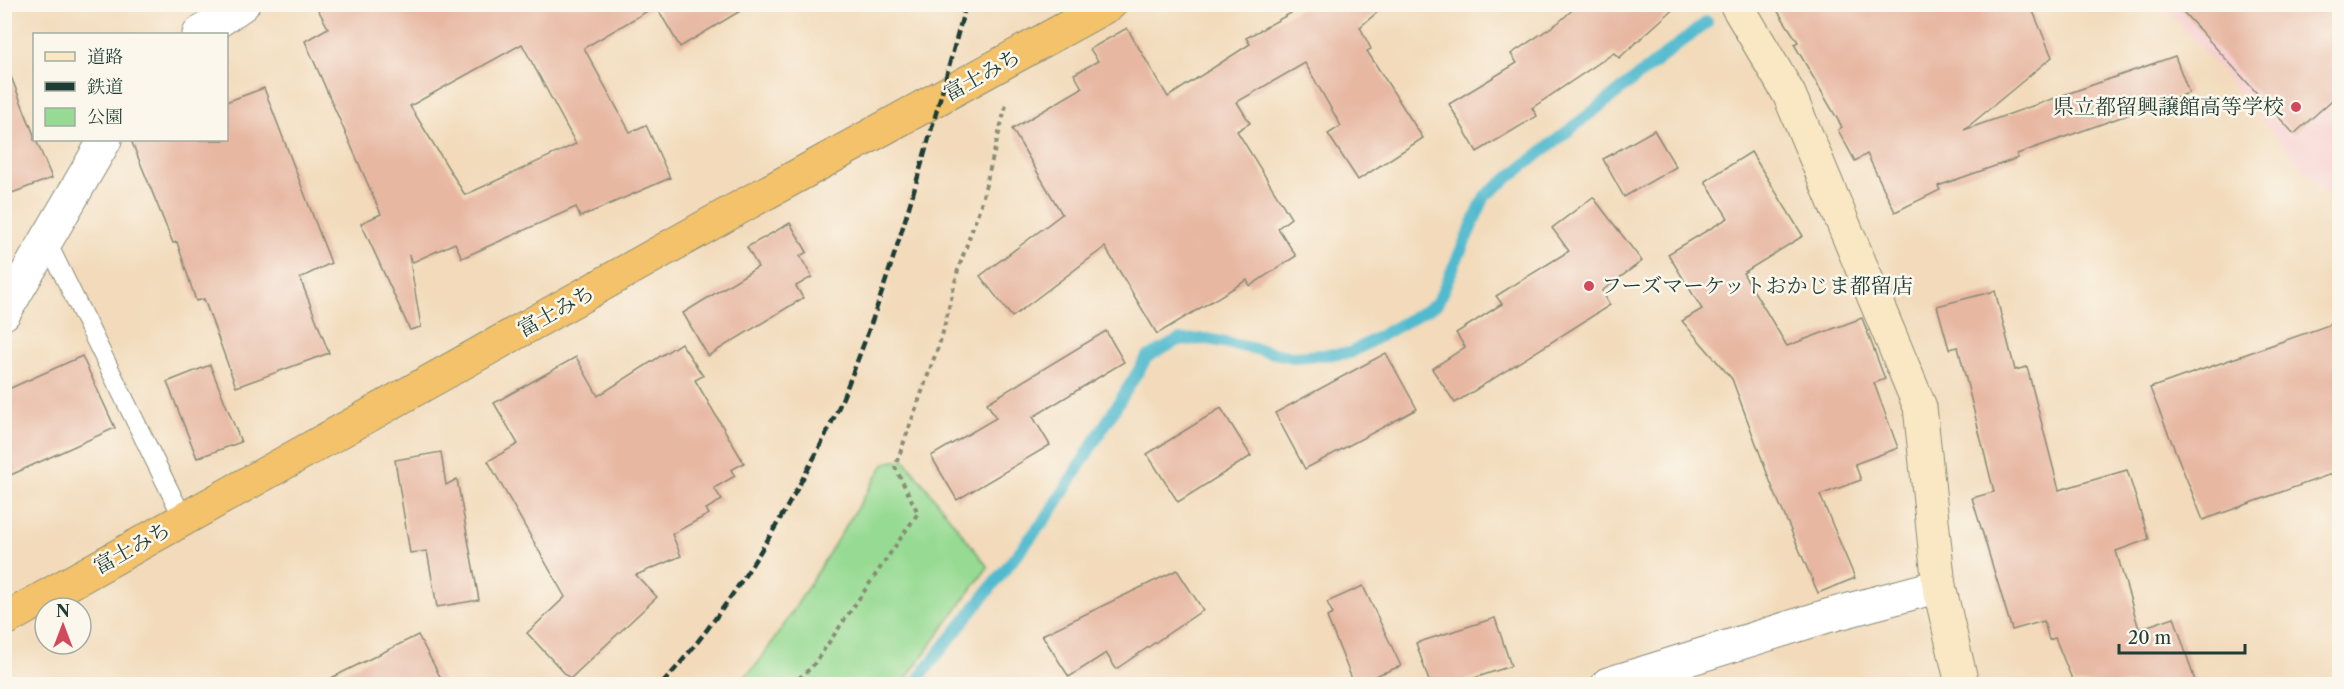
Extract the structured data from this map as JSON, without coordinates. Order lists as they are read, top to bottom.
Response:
{
  "streets": {
    "highway": ["富士みち"]
  },
  "places": ["県立都留興譲館高等学校", "フーズマーケットおかじま都留店"],
  "legend": ["道路", "鉄道", "公園"],
  "scale_bar": "20 m",
  "north": "top"
}
